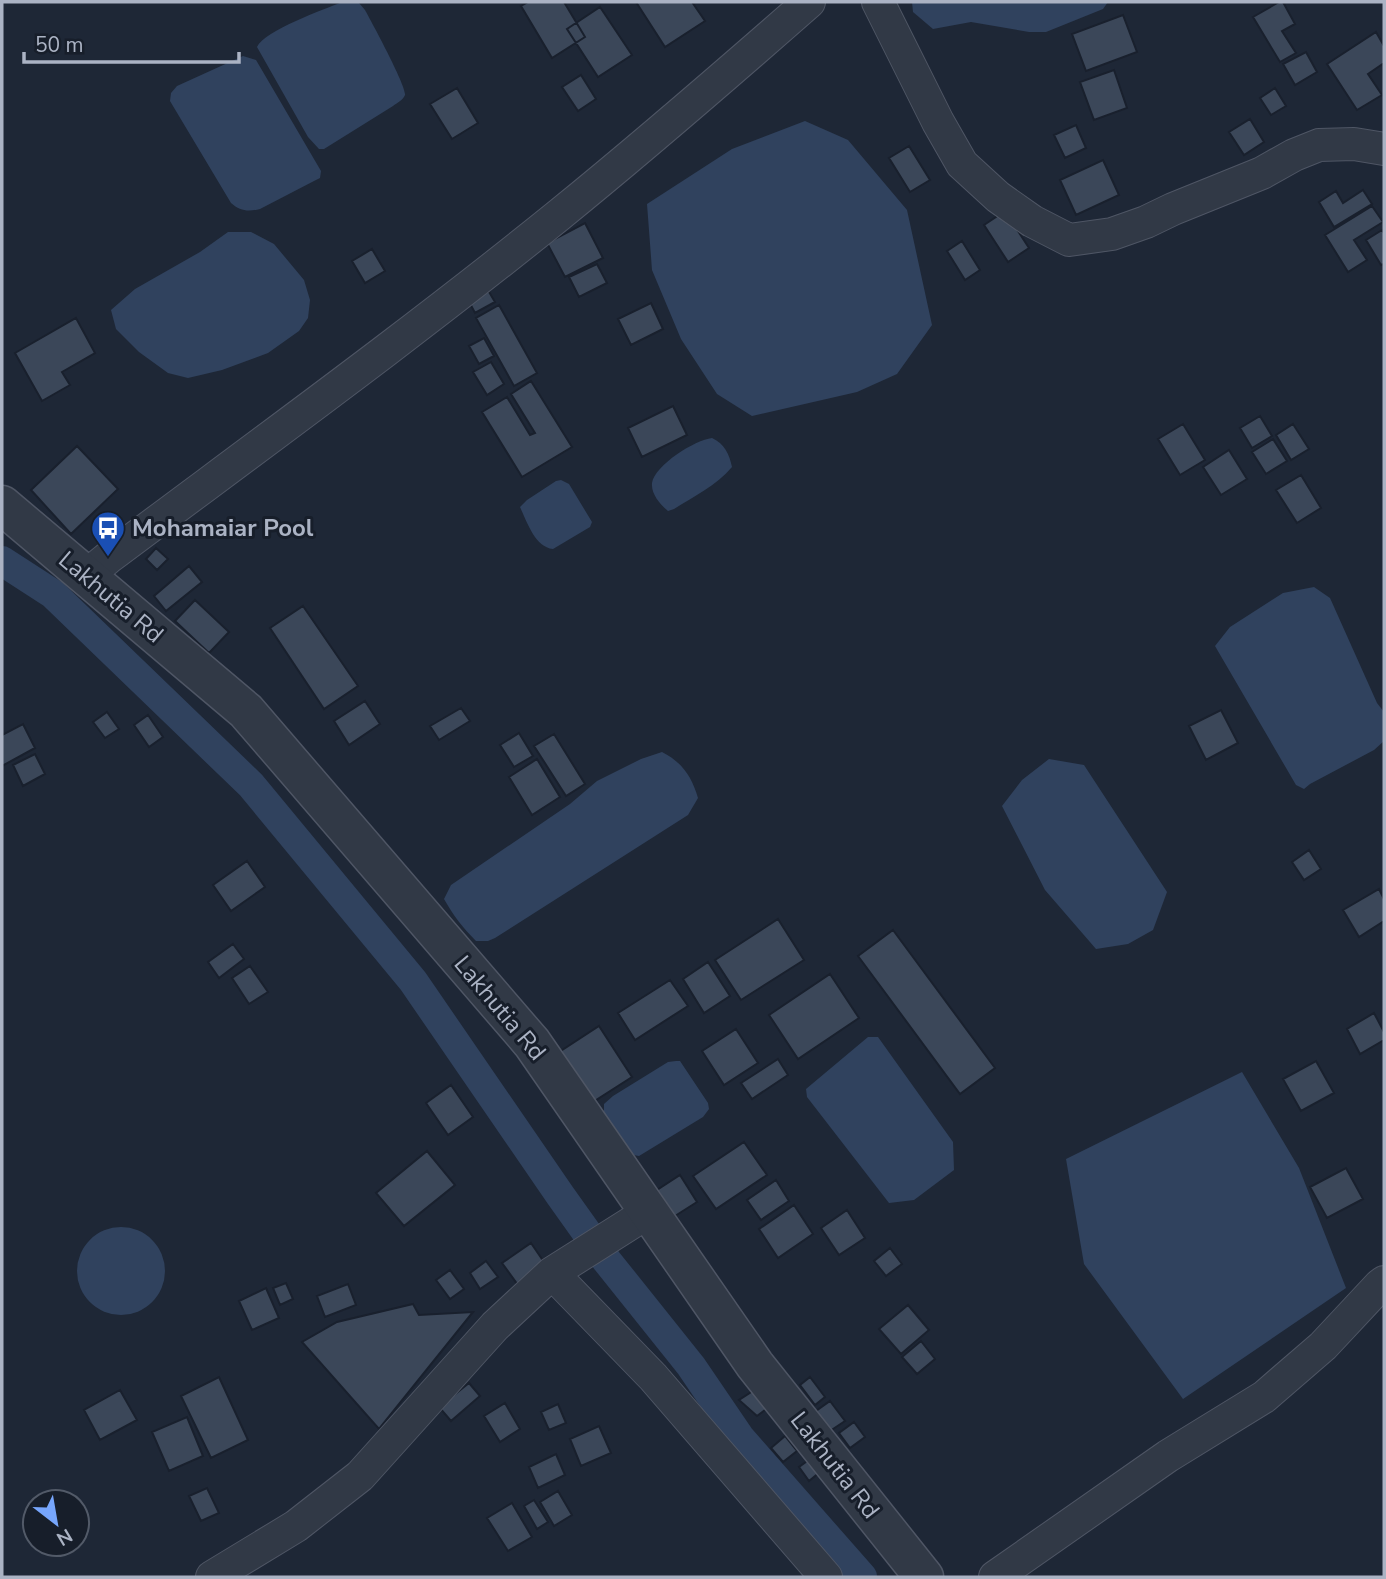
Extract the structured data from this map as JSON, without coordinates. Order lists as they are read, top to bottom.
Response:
{
  "streets": {
    "street": ["Lakhutia Rd"]
  },
  "places": {
    "bus stop": ["Mohamaiar Pool"]
  },
  "scale_bar": "50 m",
  "north": "bottom right"
}
